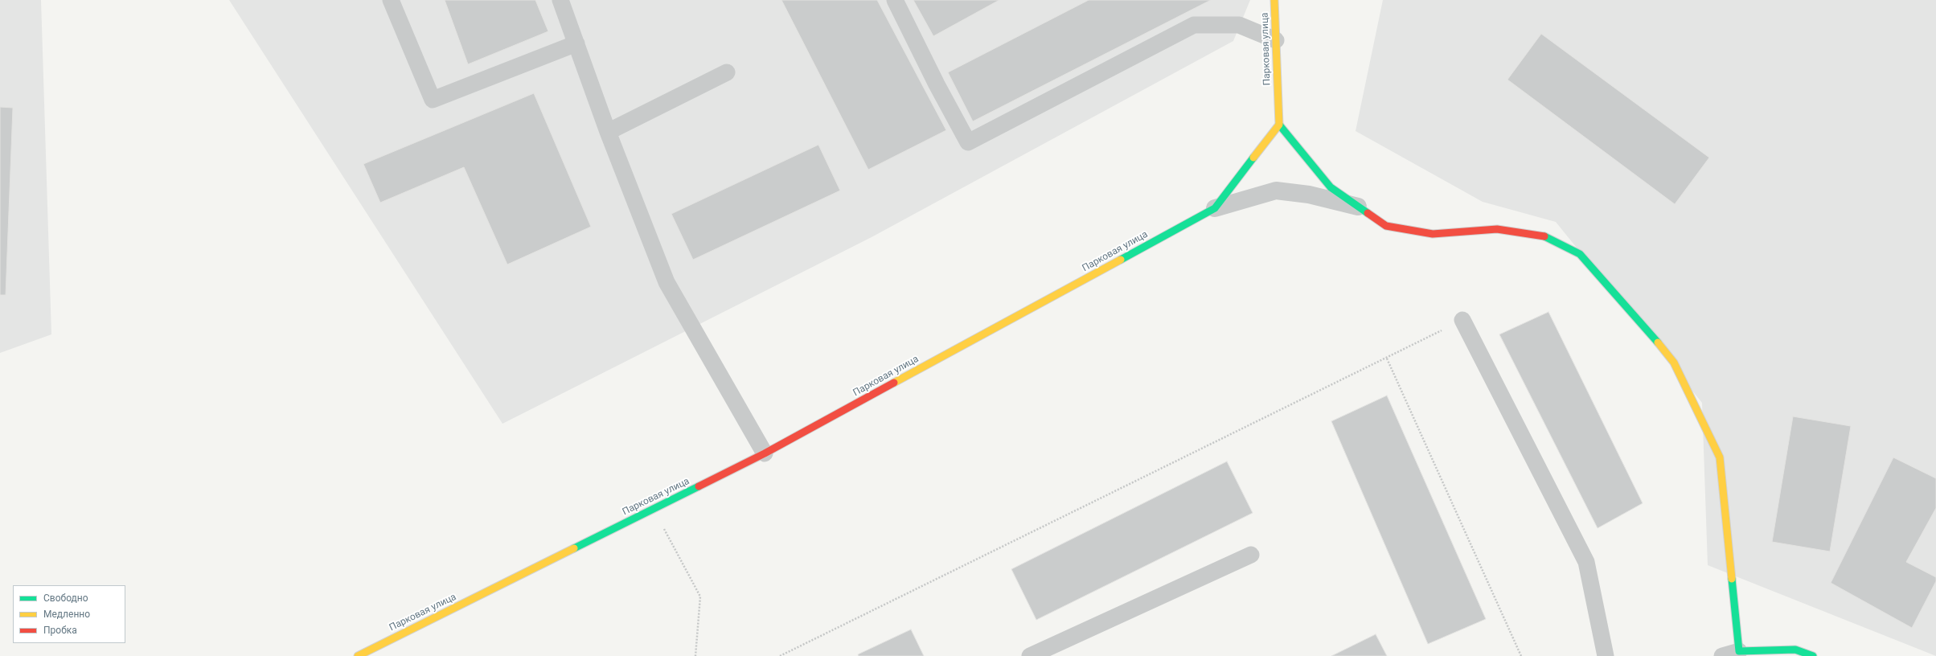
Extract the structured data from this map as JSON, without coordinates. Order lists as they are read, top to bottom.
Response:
{
  "streets": {
    "street": ["Парковая улица"]
  },
  "legend": ["Свободно", "Медленно", "Пробка"]
}
